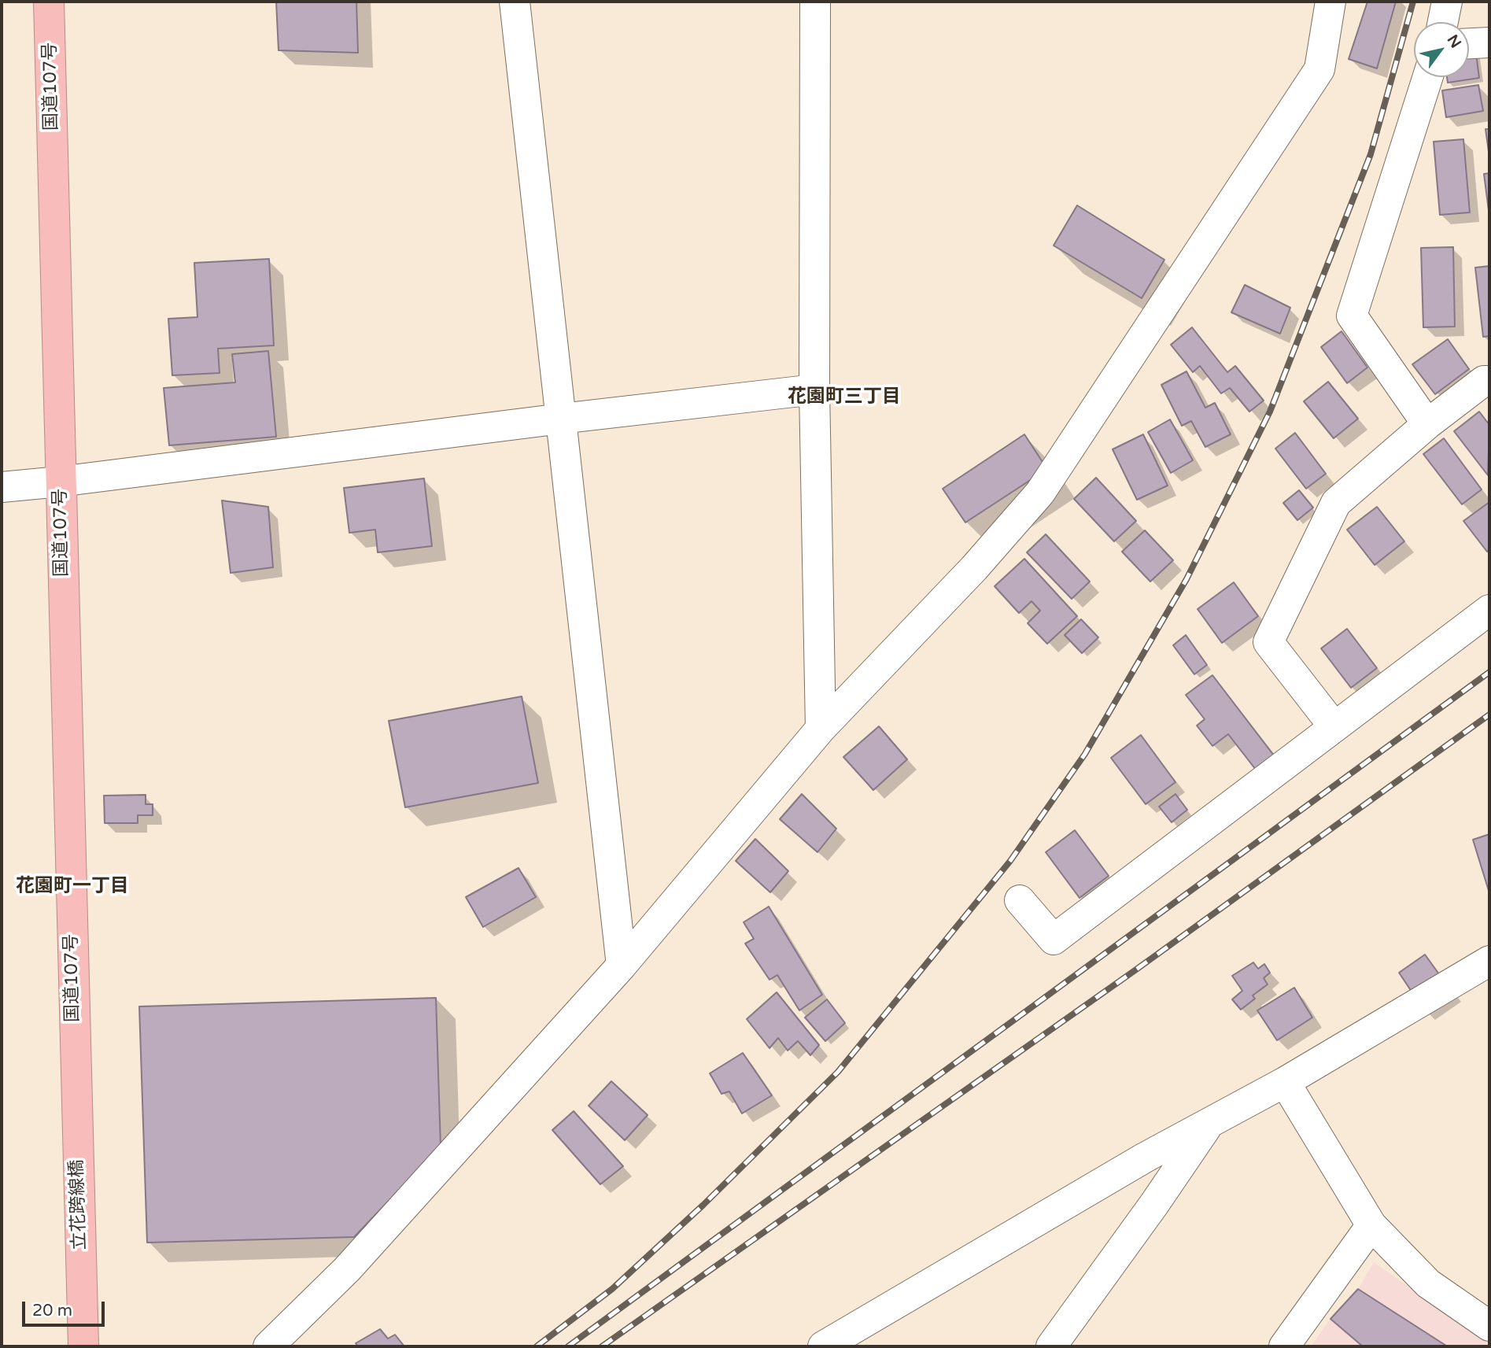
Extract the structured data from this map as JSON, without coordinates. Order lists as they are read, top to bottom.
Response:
{
  "streets": {
    "highway": ["国道107号", "立花跨線橋"]
  },
  "crossings": [
    ["国道107号", "立花跨線橋"]
  ],
  "districts": ["花園町三丁目", "花園町一丁目"],
  "scale_bar": "20 m",
  "north": "top right"
}
